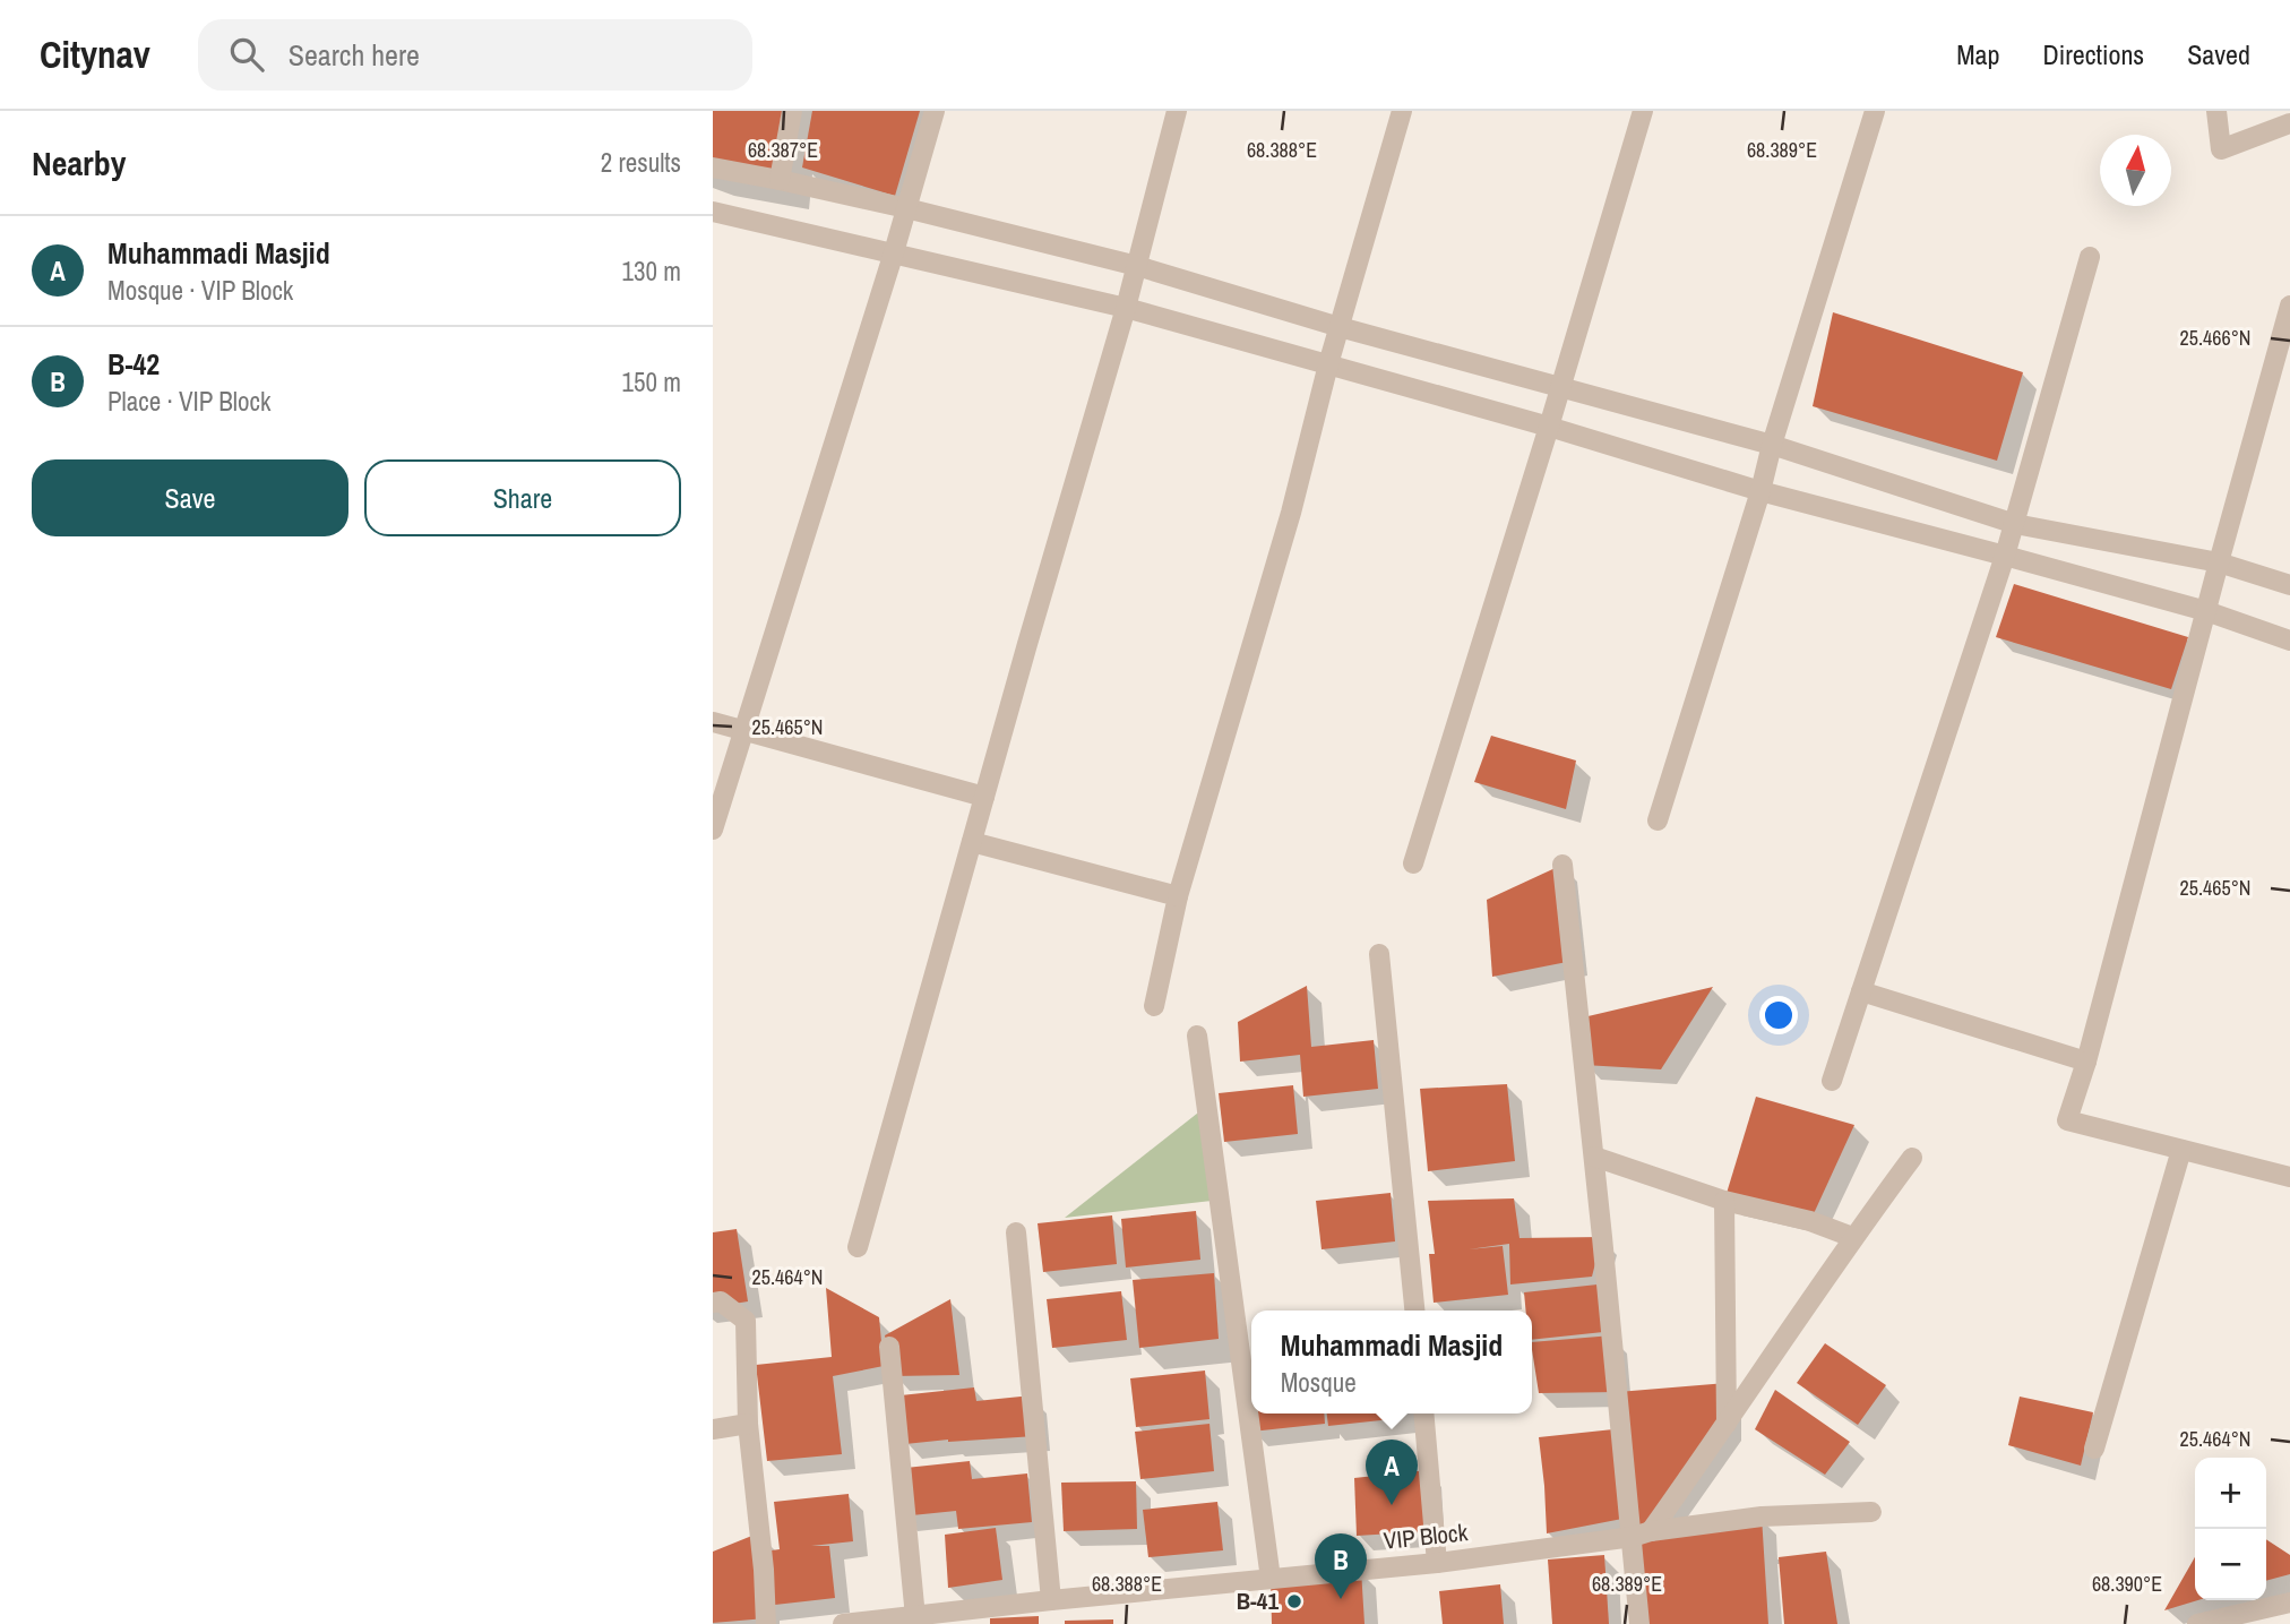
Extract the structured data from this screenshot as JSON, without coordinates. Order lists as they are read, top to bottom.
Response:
{
  "streets": {
    "street": ["VIP Block"]
  },
  "places": ["B-41"],
  "north": "top",
  "page": {
    "header": "Citynav",
    "search": "Search here",
    "nav": ["Map", "Directions", "Saved"],
    "heading": ["Nearby", "2 results"],
    "list": [
      {
        "mark": "A",
        "name": "Muhammadi Masjid",
        "note": "Mosque · VIP Block",
        "value": "130 m"
      },
      {
        "mark": "B",
        "name": "B-42",
        "note": "Place · VIP Block",
        "value": "150 m"
      }
    ],
    "buttons": ["Save", "Share"],
    "popup": ["Muhammadi Masjid", "Mosque"],
    "pins": ["A", "B"],
    "map_buttons": ["+", "−"]
  },
  "coordinates": [
    "68.387°E",
    "68.388°E",
    "68.389°E",
    "25.466°N",
    "25.465°N",
    "25.464°N",
    "68.390°E"
  ]
}
